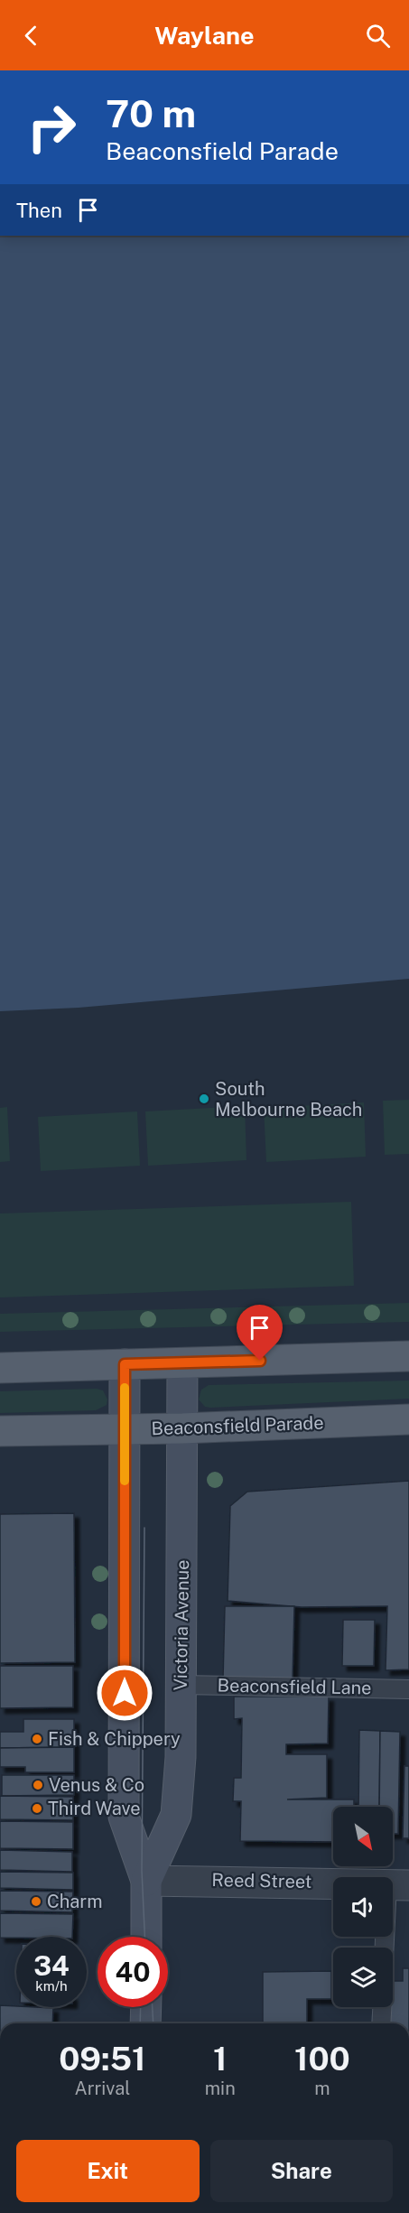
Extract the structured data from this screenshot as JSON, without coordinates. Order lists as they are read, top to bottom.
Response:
{
  "streets": {
    "main road": ["Beaconsfield Parade"],
    "street": ["Victoria Avenue", "Reed Street"],
    "lane": ["Beaconsfield Lane"]
  },
  "crossings": [
    ["Beaconsfield Parade", "Victoria Avenue"],
    ["Victoria Avenue", "Beaconsfield Lane"],
    ["Victoria Avenue", "Reed Street"]
  ],
  "places": [
    "South Melbourne Beach",
    "Fish & Chippery",
    "Venus & Co",
    "Third Wave",
    "Charm"
  ],
  "north": "bottom right",
  "page": {
    "header": "Waylane",
    "turn": ["70 m", "Beaconsfield Parade"],
    "then": "Then",
    "speed": "34 km/h",
    "limit": "40",
    "eta": [
      "09:51",
      "Arrival",
      "1",
      "min",
      "100",
      "m"
    ],
    "buttons": ["Exit", "Share"]
  }
}
